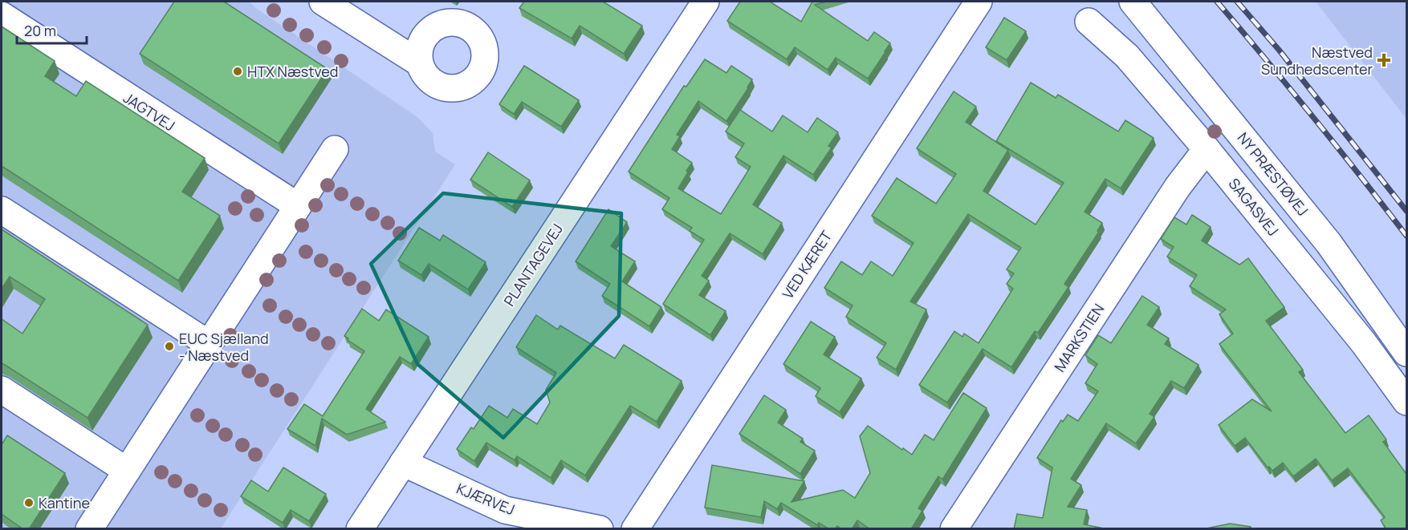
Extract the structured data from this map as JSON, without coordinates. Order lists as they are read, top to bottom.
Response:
{
  "streets": {
    "street": [
      "JAGTVEJ",
      "NY PRÆSTØVEJ",
      "SAGASVEJ",
      "PLANTAGEVEJ",
      "VED KÆRET",
      "MARKSTIEN",
      "KJÆRVEJ"
    ]
  },
  "crossings": [
    ["SAGASVEJ", "MARKSTIEN"],
    ["PLANTAGEVEJ", "KJÆRVEJ"]
  ],
  "places": {
    "health": ["Næstved Sundhedscenter"],
    "other": ["HTX Næstved", "EUC Sjælland - Næstved", "Kantine"]
  },
  "scale_bar": "20 m"
}
